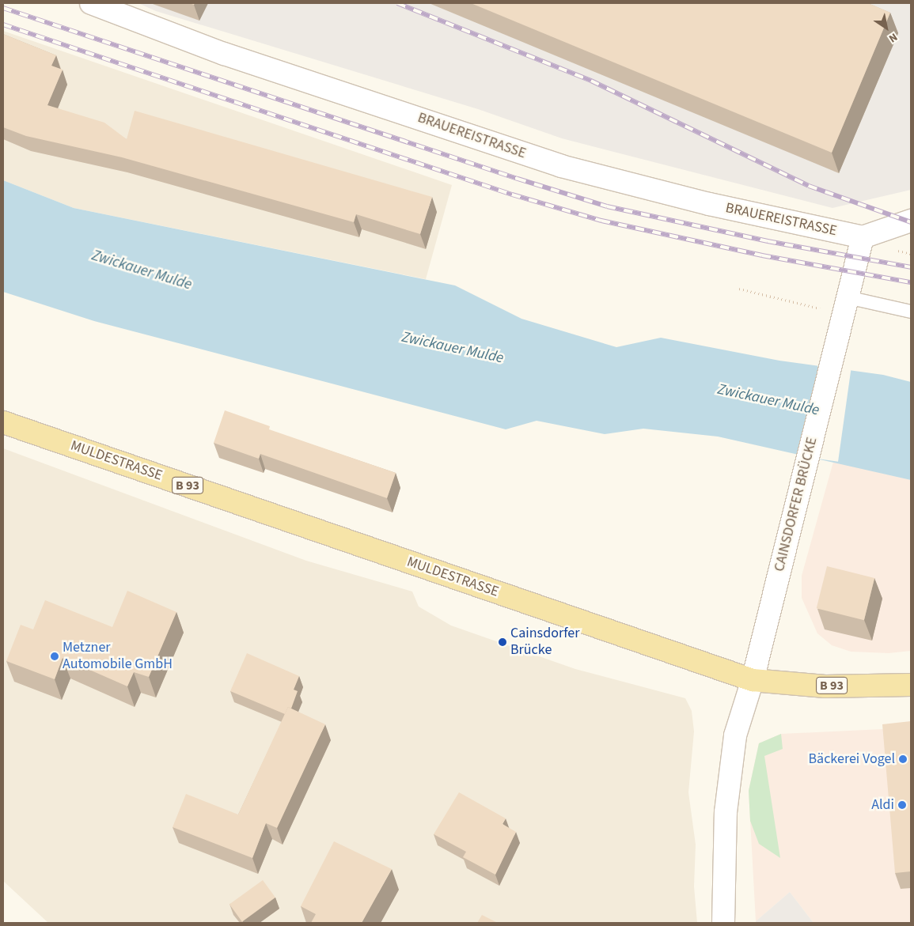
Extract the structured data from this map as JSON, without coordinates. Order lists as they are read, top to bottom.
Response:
{
  "streets": {
    "main road": ["MULDESTRASSE", "B 93"],
    "street": ["BRAUEREISTRASSE", "CAINSDORFER BRÜCKE"]
  },
  "crossings": [
    ["BRAUEREISTRASSE", "CAINSDORFER BRÜCKE"],
    ["MULDESTRASSE", "CAINSDORFER BRÜCKE"]
  ],
  "water": ["Zwickauer Mulde"],
  "places": [
    "Cainsdorfer Brücke",
    "Metzner Automobile GmbH",
    "Bäckerei Vogel",
    "Aldi"
  ],
  "north": "bottom right"
}
